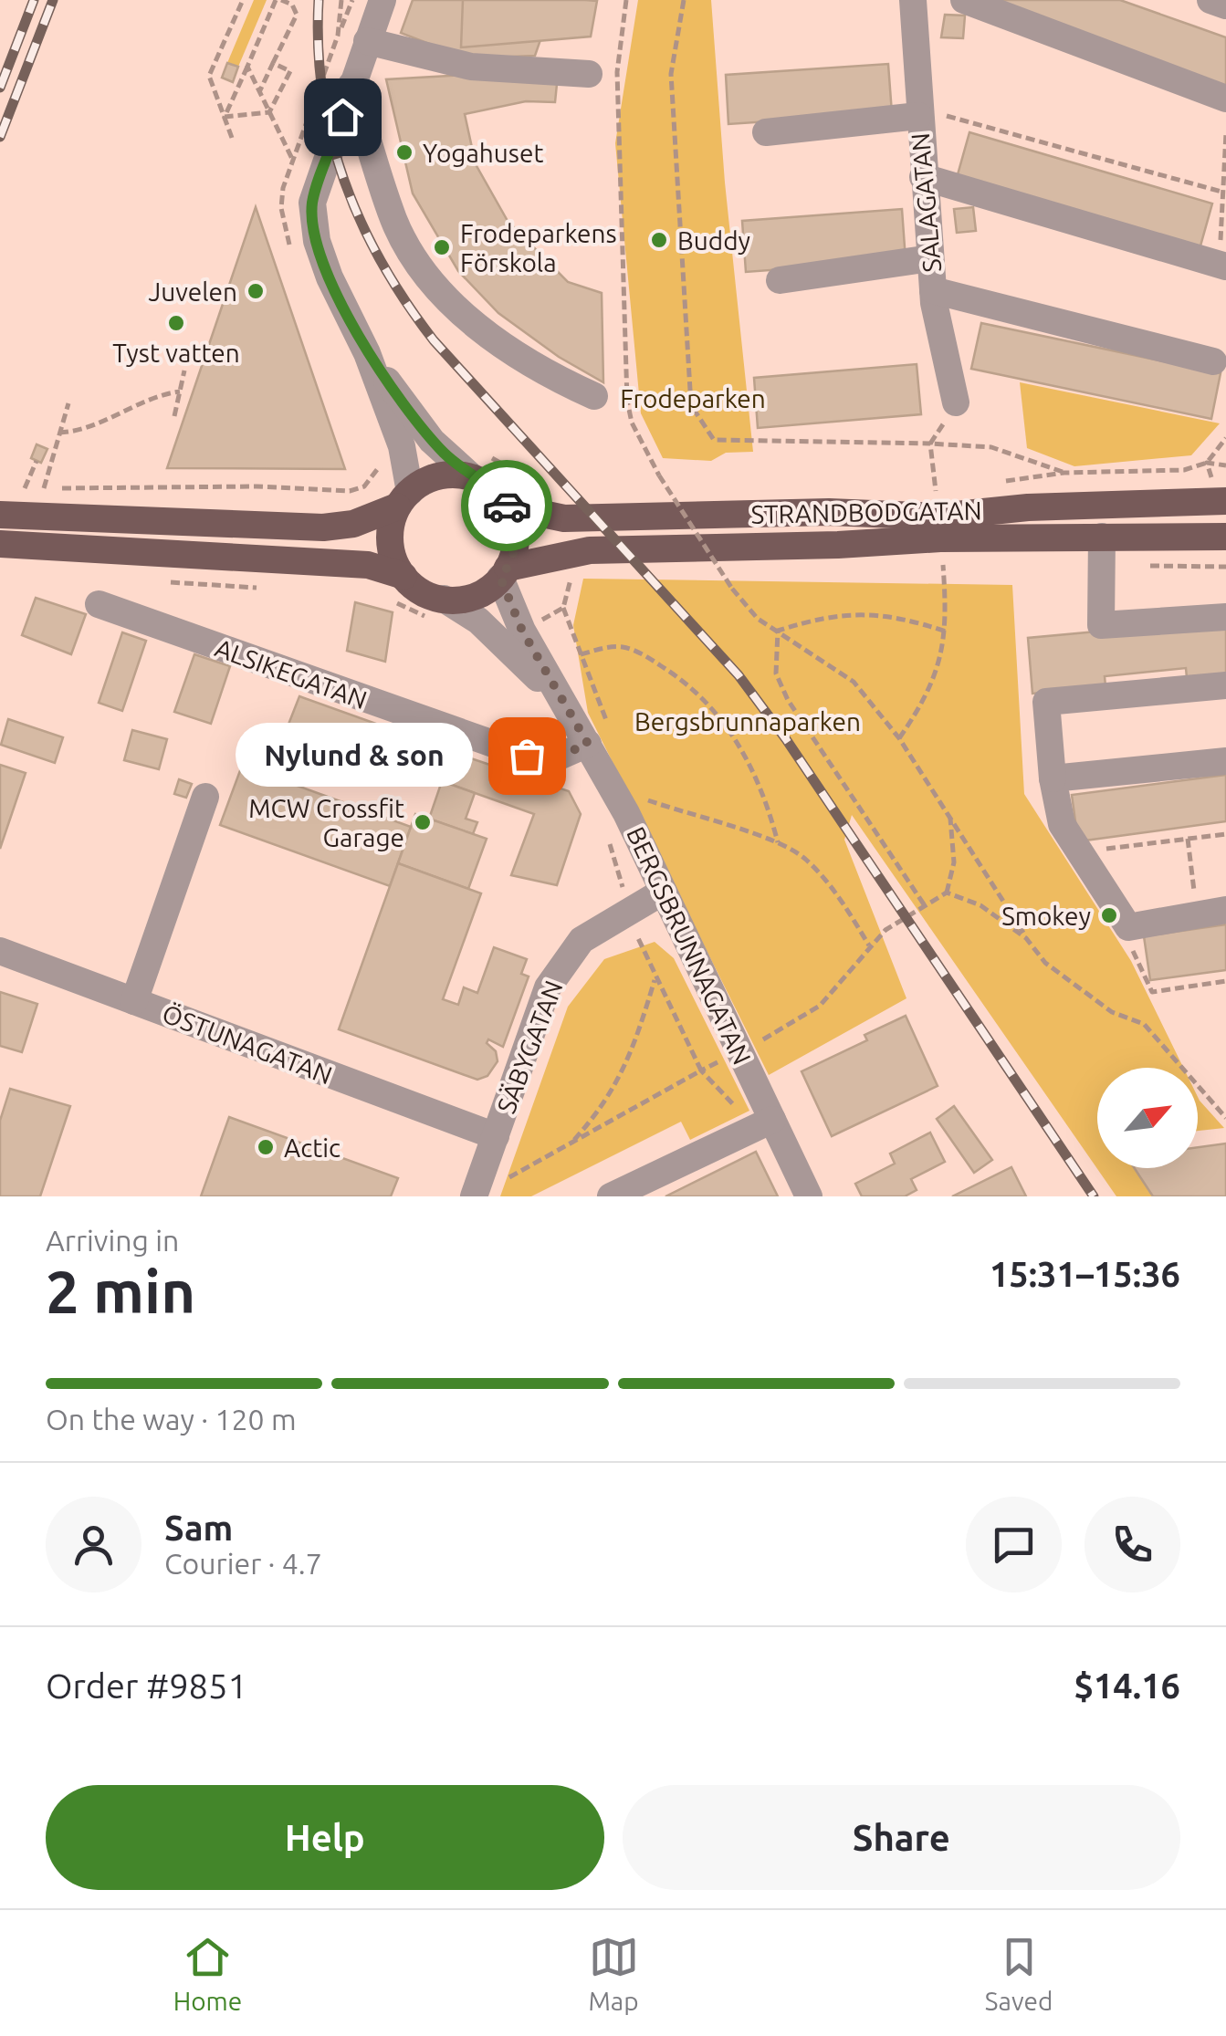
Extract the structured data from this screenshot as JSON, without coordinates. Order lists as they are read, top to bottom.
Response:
{
  "streets": {
    "main road": ["STRANDBODGATAN"],
    "street": [
      "SALAGATAN",
      "ALSIKEGATAN",
      "BERGSBRUNNAGATAN",
      "ÖSTUNAGATAN",
      "SÄBYGATAN"
    ]
  },
  "crossings": [
    ["STRANDBODGATAN", "BERGSBRUNNAGATAN"],
    ["ALSIKEGATAN", "BERGSBRUNNAGATAN"],
    ["BERGSBRUNNAGATAN", "SÄBYGATAN"],
    ["ÖSTUNAGATAN", "SÄBYGATAN"]
  ],
  "parks": ["Frodeparken", "Bergsbrunnaparken"],
  "places": [
    "Yogahuset",
    "Buddy",
    "Frodeparkens Förskola",
    "Juvelen",
    "Tyst vatten",
    "Nylund & son",
    "MCW Crossfit Garage",
    "Smokey",
    "Actic"
  ],
  "north": "top right",
  "page": {
    "bubble": "Nylund & son",
    "heading": ["2 min", "Arriving in", "15:31–15:36"],
    "panel": [
      "Sam",
      "Courier · 4.7",
      "Order #9851",
      "$14.16"
    ],
    "bar": "On the way · 120 m",
    "buttons": ["Help", "Share"],
    "tabs": ["Home", "Map", "Saved"]
  }
}
